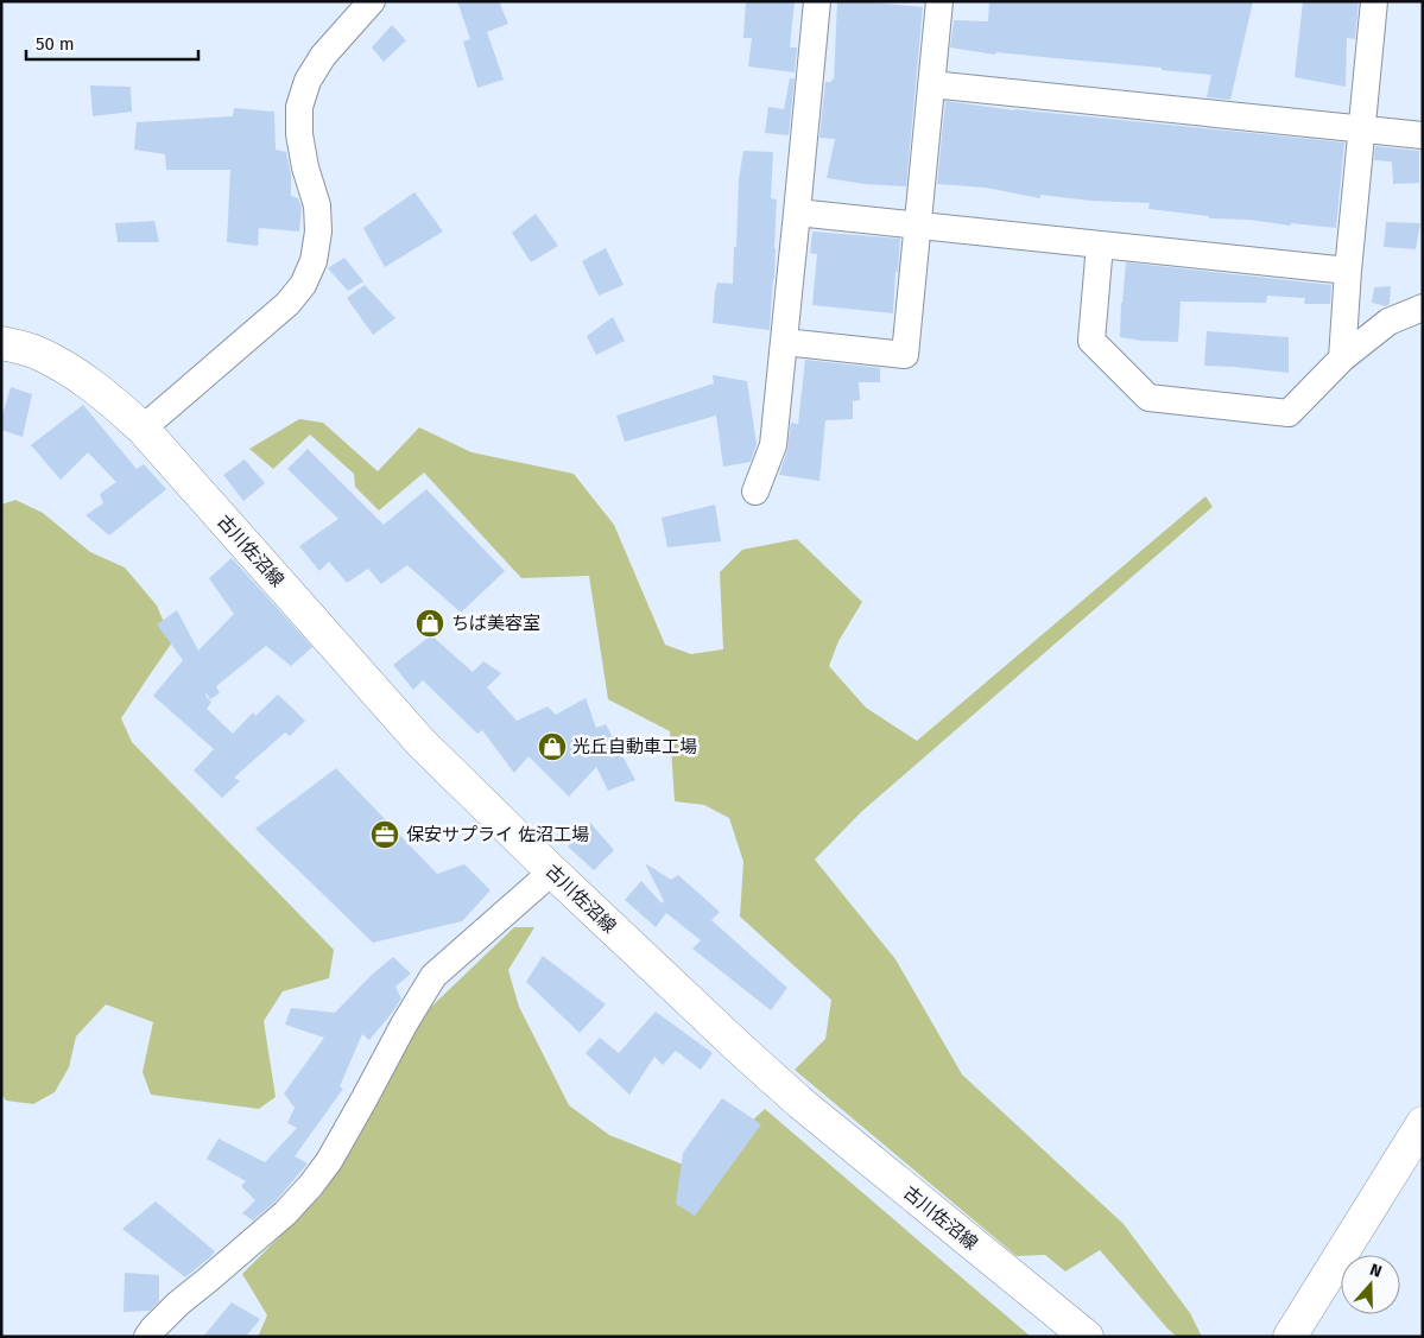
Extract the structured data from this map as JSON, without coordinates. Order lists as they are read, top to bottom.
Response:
{
  "streets": {
    "main road": ["古川佐沼線"]
  },
  "places": {
    "shop": ["ちば美容室", "光丘自動車工場"],
    "office": ["保安サプライ 佐沼工場"]
  },
  "scale_bar": "50 m",
  "north": "top"
}
